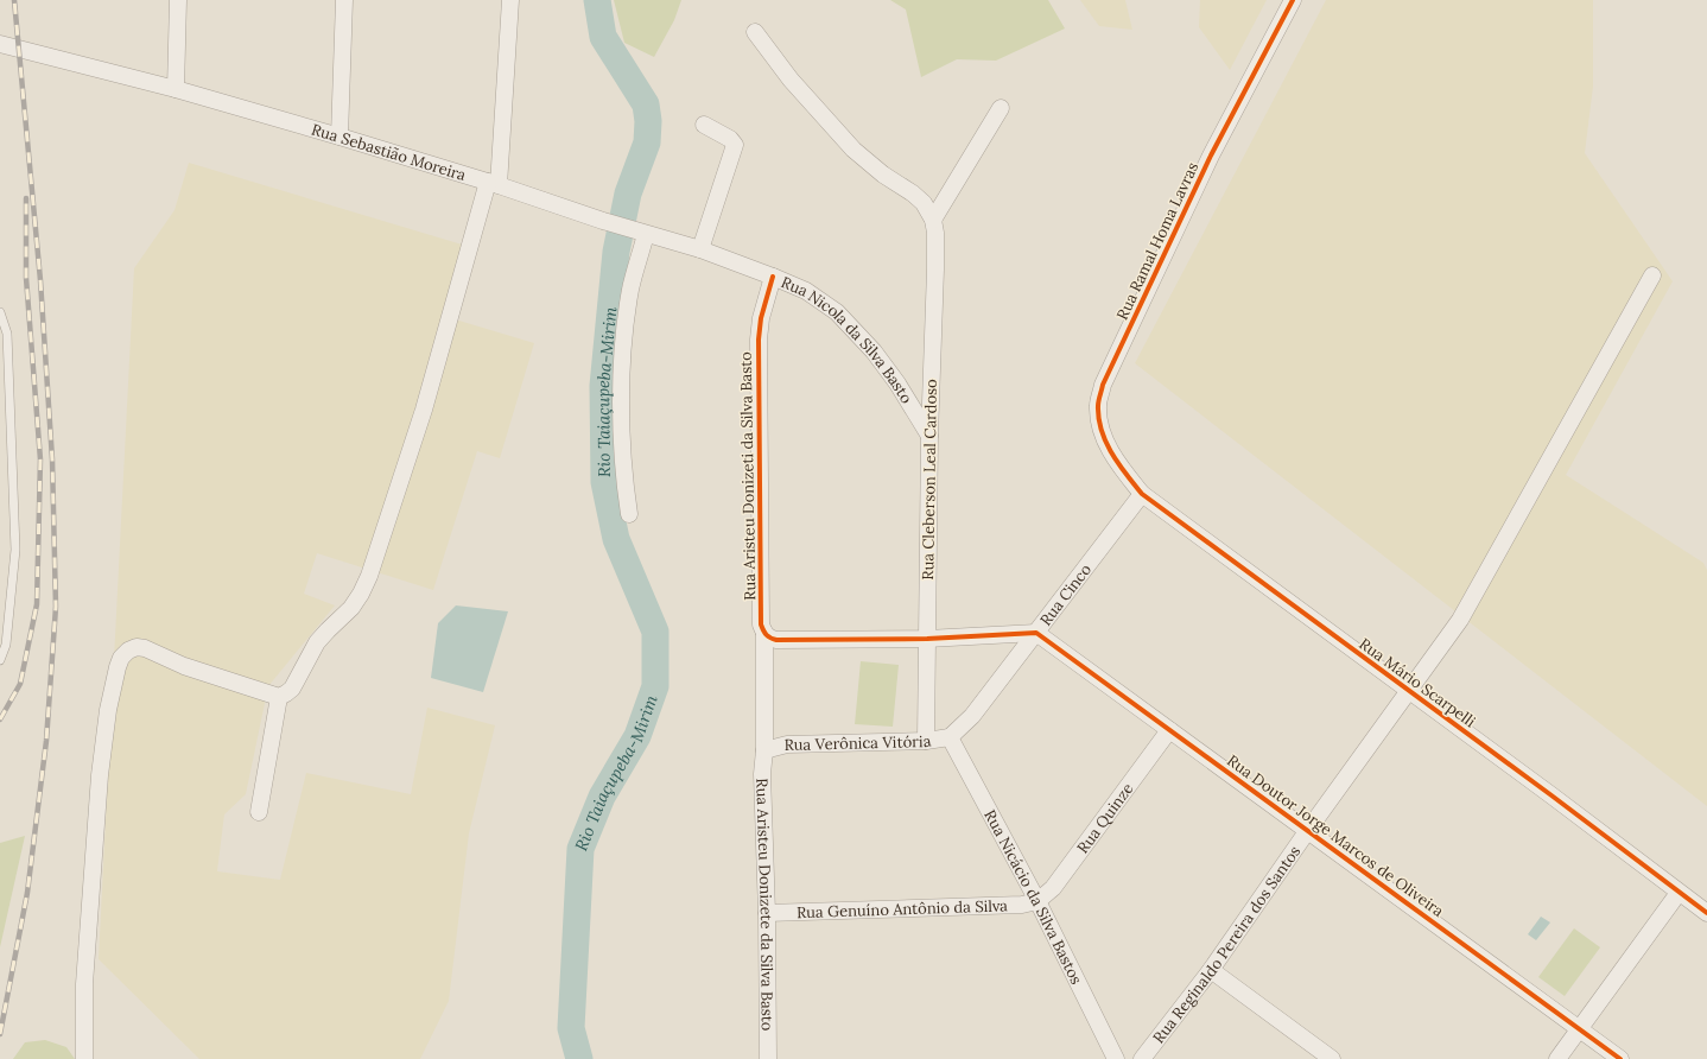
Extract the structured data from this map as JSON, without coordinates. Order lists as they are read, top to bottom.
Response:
{
  "streets": {
    "street": [
      "Rua Sebastião Moreira",
      "Rua Ramal Homa Lavras",
      "Rua Nicola da Silva Basto",
      "Rua Aristeu Donizeti da Silva Basto",
      "Rua Cleberson Leal Cardoso",
      "Rua Cinco",
      "Rua Mário Scarpelli",
      "Rua Verônica Vitória",
      "Rua Quinze",
      "Rua Doutor Jorge Marcos de Oliveira",
      "Rua Nicácio da Silva Bastos",
      "Rua Aristeu Donizete da Silva Basto",
      "Rua Genuíno Antônio da Silva",
      "Rua Reginaldo Pereira dos Santos"
    ]
  },
  "crossings": [
    ["Rua Sebastião Moreira", "Rua Nicola da Silva Basto"],
    ["Rua Sebastião Moreira", "Rua Aristeu Donizeti da Silva Basto"],
    ["Rua Ramal Homa Lavras", "Rua Cinco"],
    ["Rua Ramal Homa Lavras", "Rua Mário Scarpelli"],
    ["Rua Nicola da Silva Basto", "Rua Aristeu Donizeti da Silva Basto"],
    ["Rua Nicola da Silva Basto", "Rua Cleberson Leal Cardoso"],
    ["Rua Aristeu Donizeti da Silva Basto", "Rua Verônica Vitória"],
    ["Rua Aristeu Donizeti da Silva Basto", "Rua Aristeu Donizete da Silva Basto"],
    ["Rua Cleberson Leal Cardoso", "Rua Verônica Vitória"],
    ["Rua Cinco", "Rua Mário Scarpelli"],
    ["Rua Cinco", "Rua Verônica Vitória"],
    ["Rua Cinco", "Rua Doutor Jorge Marcos de Oliveira"],
    ["Rua Cinco", "Rua Nicácio da Silva Bastos"],
    ["Rua Mário Scarpelli", "Rua Reginaldo Pereira dos Santos"],
    ["Rua Verônica Vitória", "Rua Nicácio da Silva Bastos"],
    ["Rua Verônica Vitória", "Rua Aristeu Donizete da Silva Basto"],
    ["Rua Quinze", "Rua Doutor Jorge Marcos de Oliveira"],
    ["Rua Quinze", "Rua Nicácio da Silva Bastos"],
    ["Rua Quinze", "Rua Genuíno Antônio da Silva"],
    ["Rua Doutor Jorge Marcos de Oliveira", "Rua Reginaldo Pereira dos Santos"],
    ["Rua Nicácio da Silva Bastos", "Rua Genuíno Antônio da Silva"],
    ["Rua Aristeu Donizete da Silva Basto", "Rua Genuíno Antônio da Silva"]
  ],
  "water": ["Rio Taiaçupeba-Mirim"]
}
